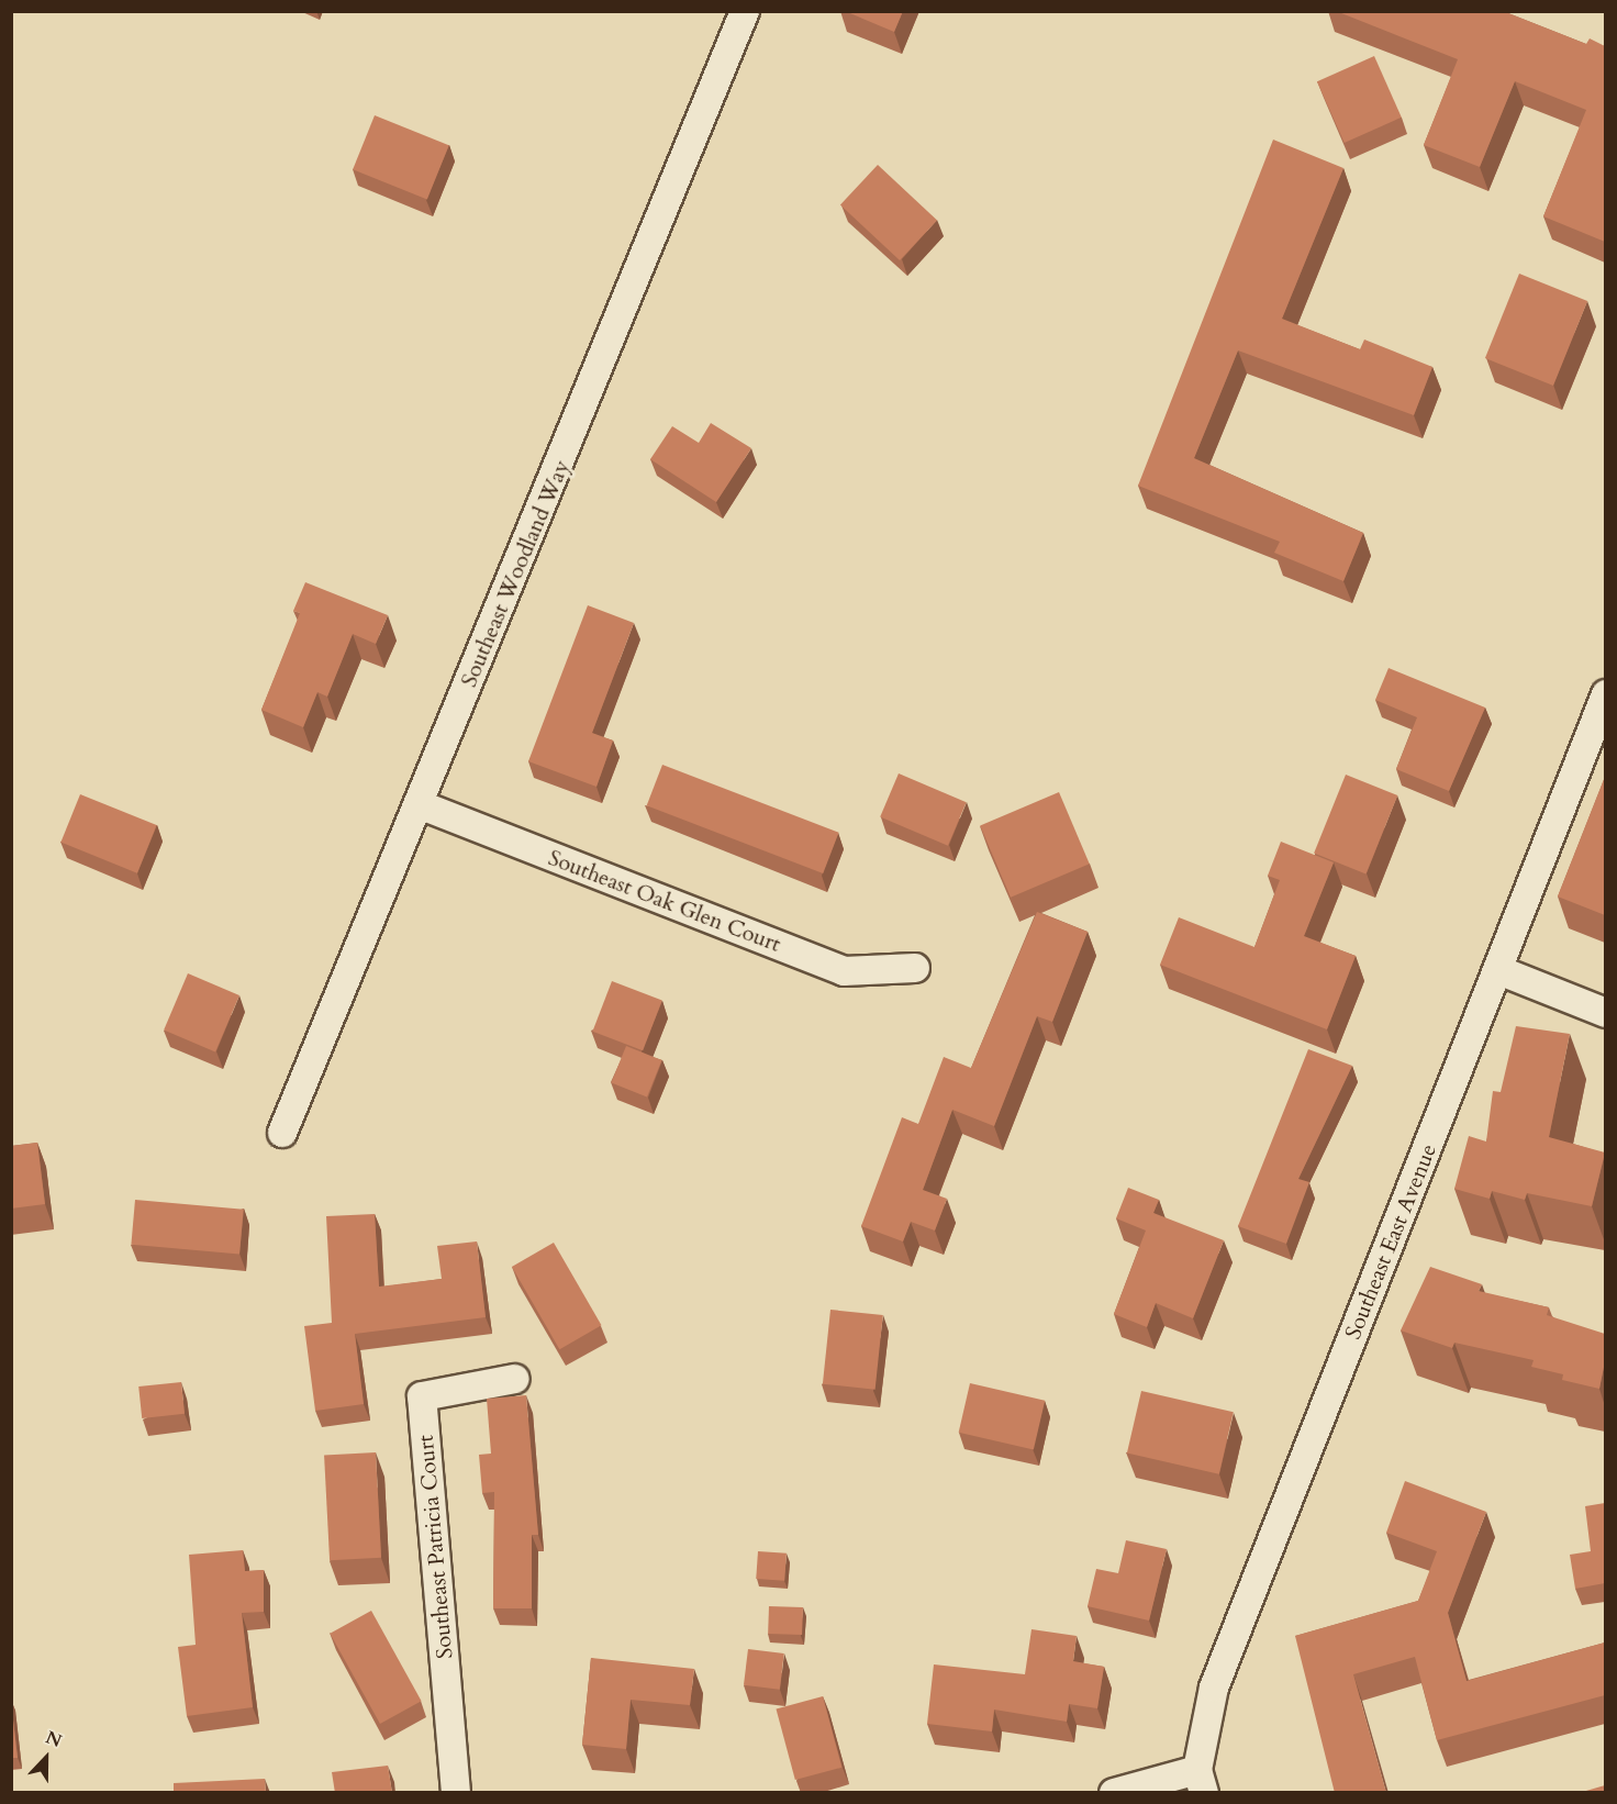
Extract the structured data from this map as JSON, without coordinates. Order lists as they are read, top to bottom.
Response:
{
  "streets": {
    "street": [
      "Southeast Woodland Way",
      "Southeast Oak Glen Court",
      "Southeast East Avenue",
      "Southeast Patricia Court"
    ]
  },
  "crossings": [
    ["Southeast Woodland Way", "Southeast Oak Glen Court"]
  ],
  "north": "top"
}
